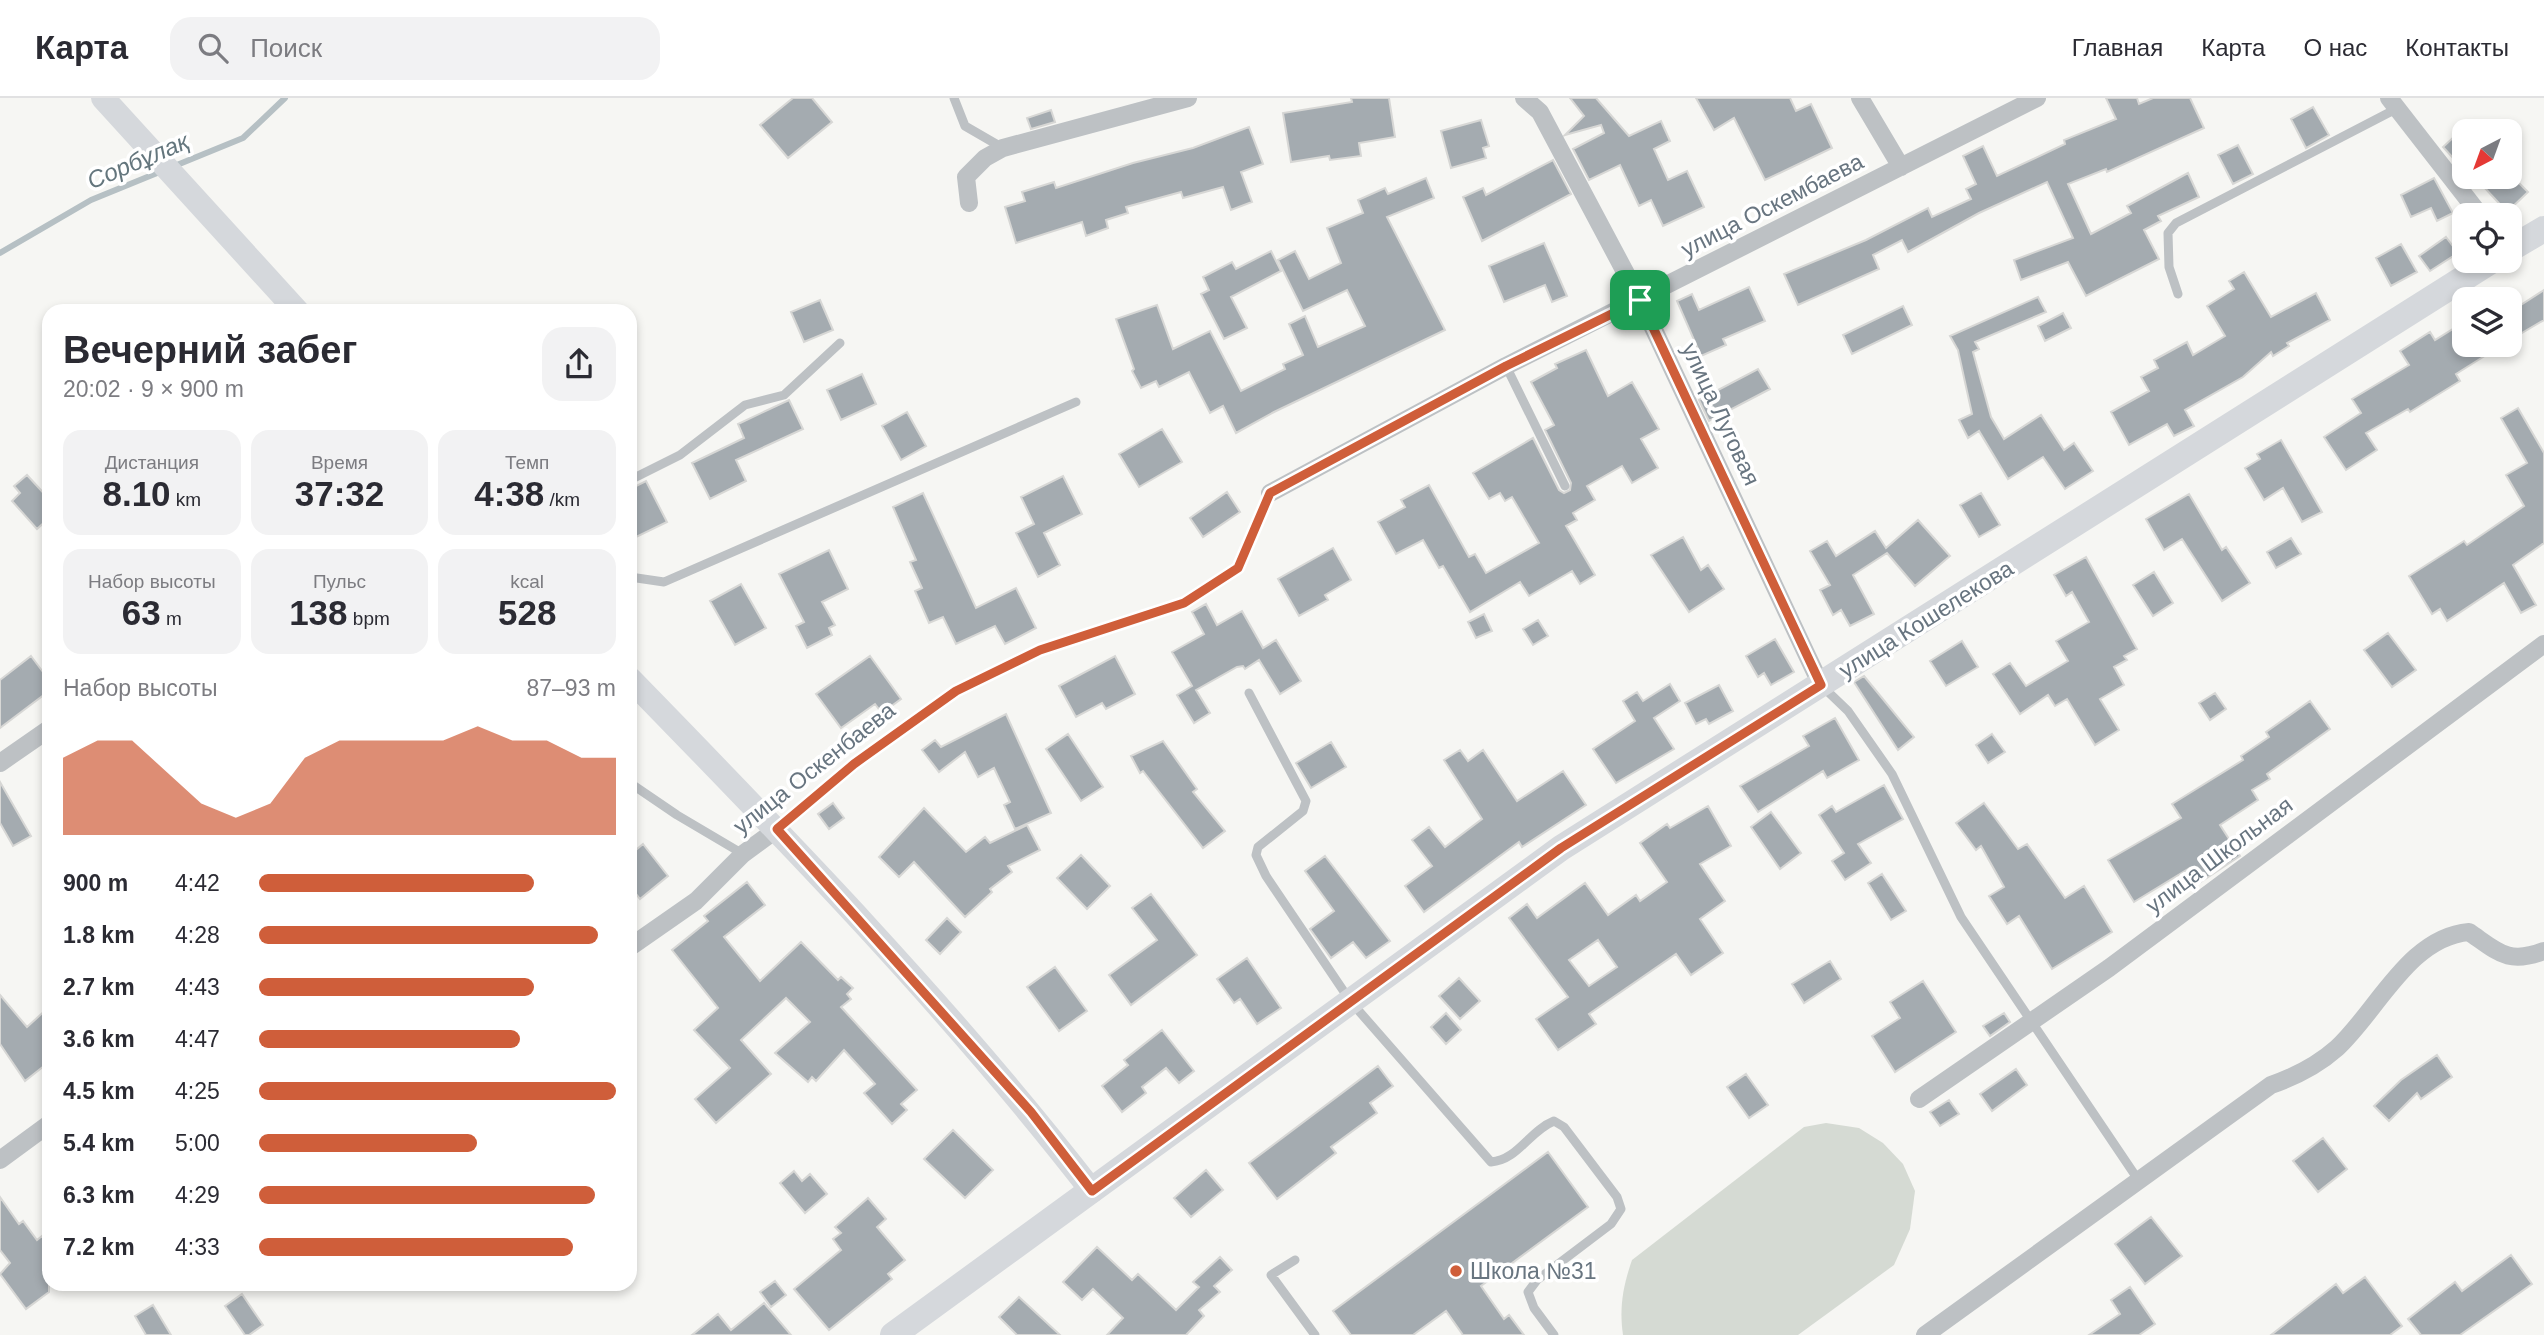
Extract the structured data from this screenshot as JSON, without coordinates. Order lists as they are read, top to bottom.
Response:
{
  "streets": {
    "main road": ["улица Кошелекова"],
    "street": [
      "улица Оскембаева",
      "улица Луговая",
      "улица Оскенбаева",
      "улица Школьная"
    ]
  },
  "crossings": [
    ["улица Оскембаева", "улица Луговая"],
    ["улица Оскембаева", "улица Оскенбаева"],
    ["улица Луговая", "улица Кошелекова"]
  ],
  "water": ["Сорбұлақ"],
  "places": ["Школа №31"],
  "north": "bottom left",
  "page": {
    "header": "Карта",
    "search": "Поиск",
    "nav": [
      "Главная",
      "Карта",
      "О нас",
      "Контакты"
    ],
    "heading": ["Вечерний забег", "20:02 · 9 × 900 m"],
    "stats": [
      ["Дистанция", "8.10 km"],
      ["Время", "37:32"],
      ["Темп", "4:38 /km"],
      ["Набор высоты", "63 m"],
      ["Пульс", "138 bpm"],
      ["kcal", "528"]
    ],
    "chart": ["Набор высоты", "87–93 m"],
    "list": [
      {
        "name": "900 m",
        "note": "4:42"
      },
      {
        "name": "1.8 km",
        "note": "4:28"
      },
      {
        "name": "2.7 km",
        "note": "4:43"
      },
      {
        "name": "3.6 km",
        "note": "4:47"
      },
      {
        "name": "4.5 km",
        "note": "4:25"
      },
      {
        "name": "5.4 km",
        "note": "5:00"
      },
      {
        "name": "6.3 km",
        "note": "4:29"
      },
      {
        "name": "7.2 km",
        "note": "4:33"
      }
    ]
  }
}
